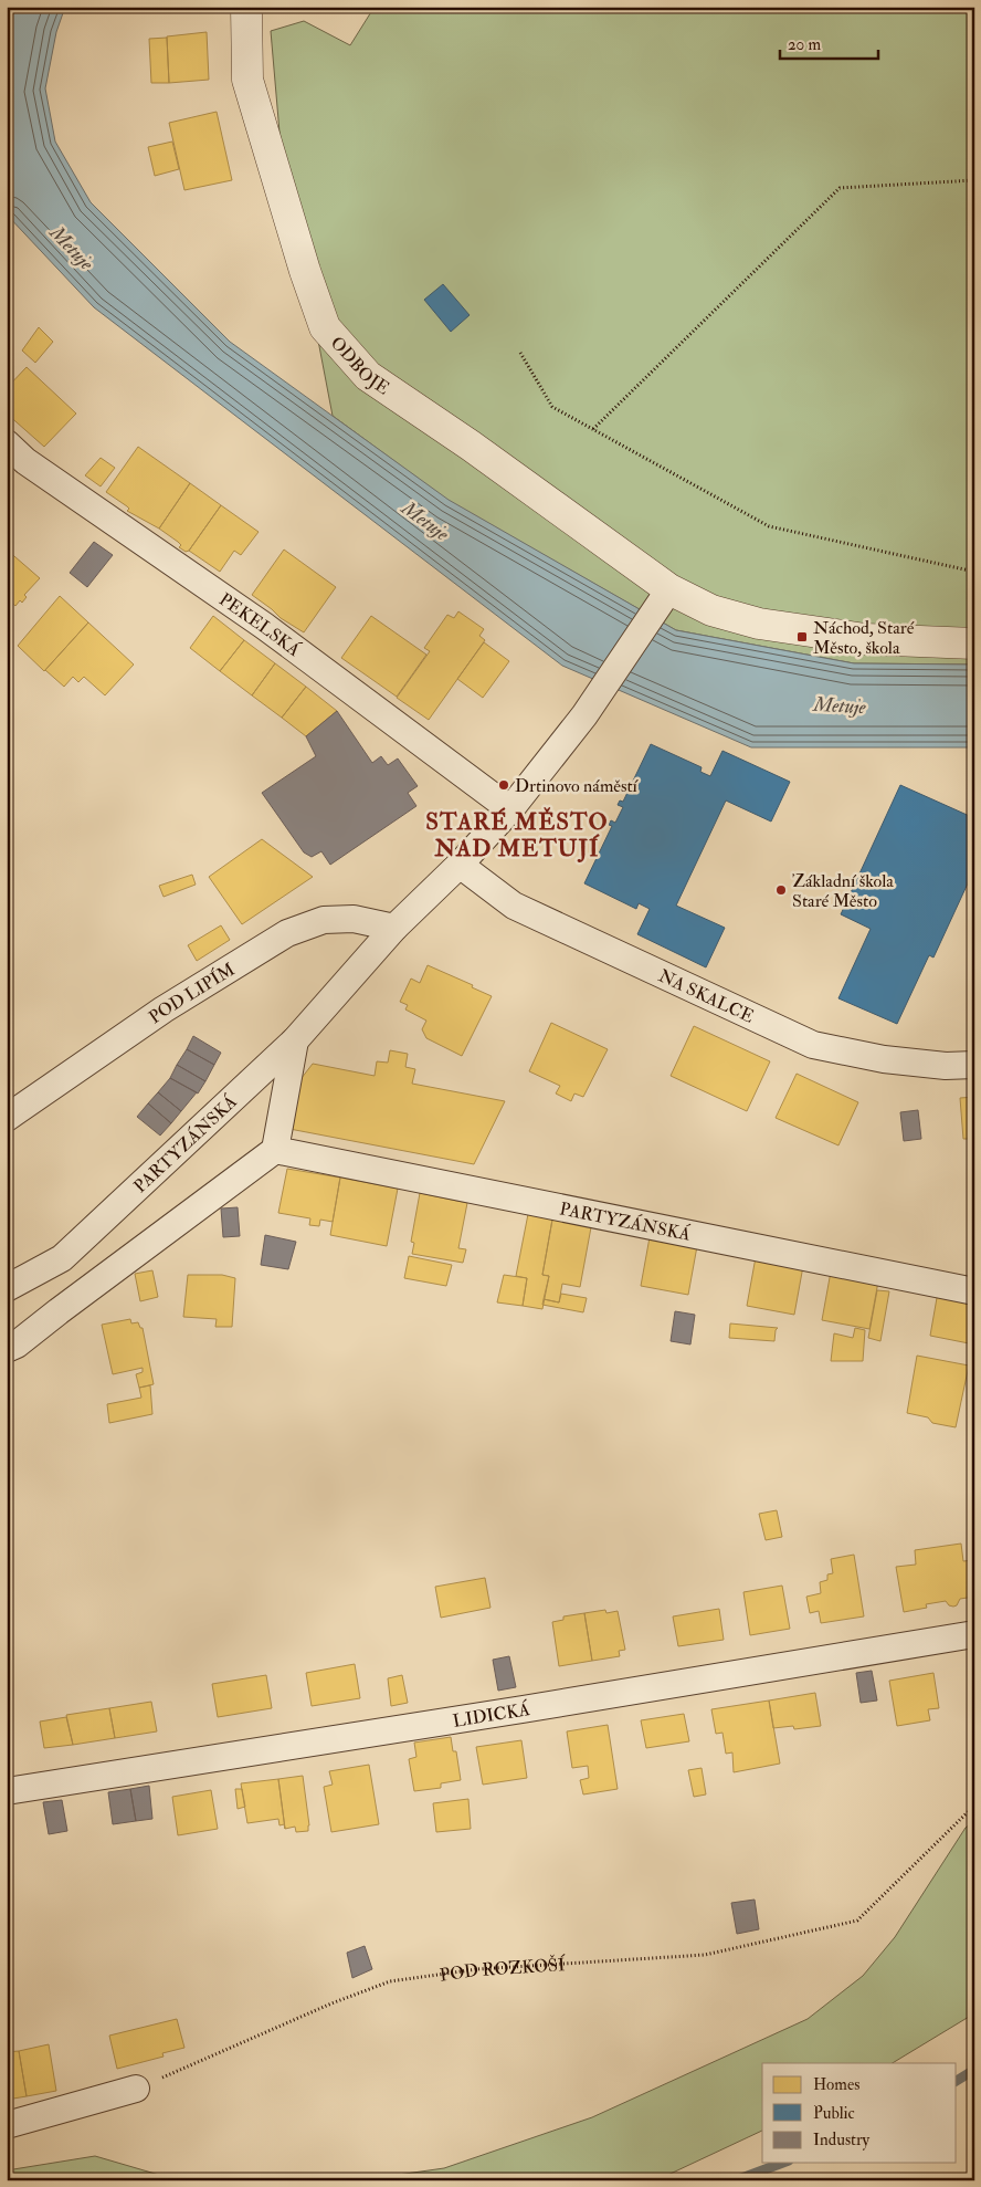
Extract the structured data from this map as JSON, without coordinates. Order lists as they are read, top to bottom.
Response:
{
  "streets": {
    "street": [
      "ODBOJE",
      "PEKELSKÁ",
      "POD LIPÍM",
      "NA SKALCE",
      "PARTYZÁNSKÁ",
      "LIDICKÁ"
    ],
    "path": ["POD ROZKOŠÍ"]
  },
  "districts": ["STARÉ MĚSTO NAD METUJÍ"],
  "water": ["Metuje"],
  "places": {
    "transit": ["Náchod, Staré Město, škola"],
    "other": ["Drtinovo náměstí", "Základní škola Staré Město"]
  },
  "legend": ["Homes", "Public", "Industry"],
  "scale_bar": "20 m"
}
